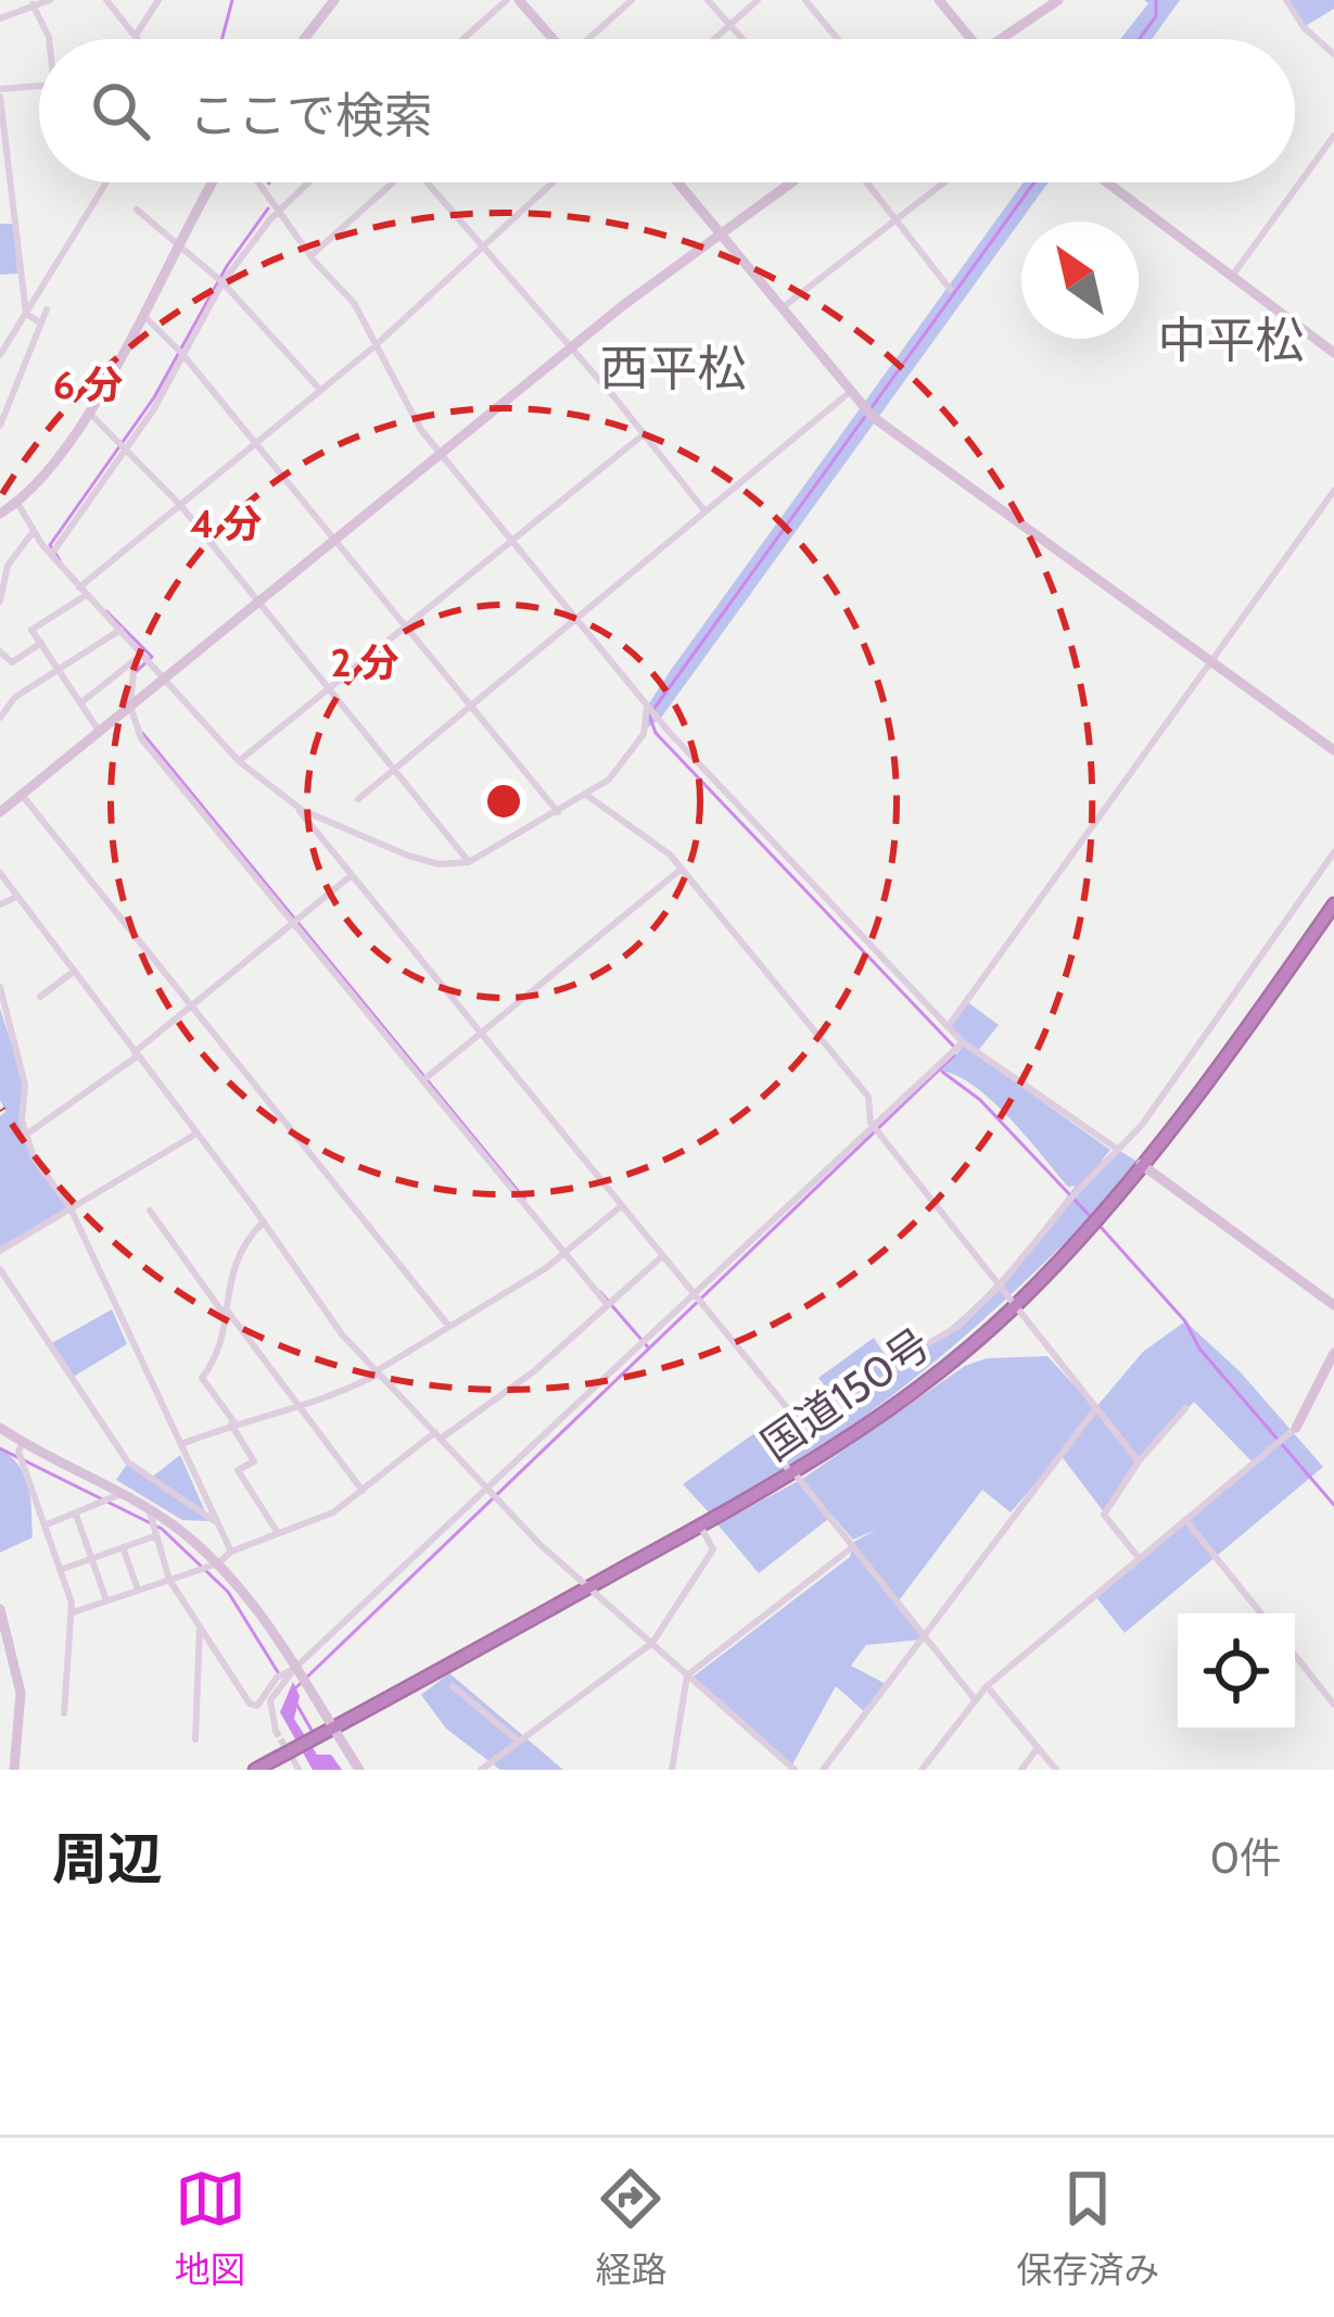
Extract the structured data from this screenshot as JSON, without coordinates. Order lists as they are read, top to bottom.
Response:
{
  "streets": {
    "highway": ["国道150号"]
  },
  "districts": ["中平松", "西平松"],
  "north": "top left",
  "page": {
    "search": "ここで検索",
    "heading": ["周辺", "0件"],
    "nav": ["地図", "経路", "保存済み"]
  },
  "rings": ["6 分", "4 分", "2 分"]
}
